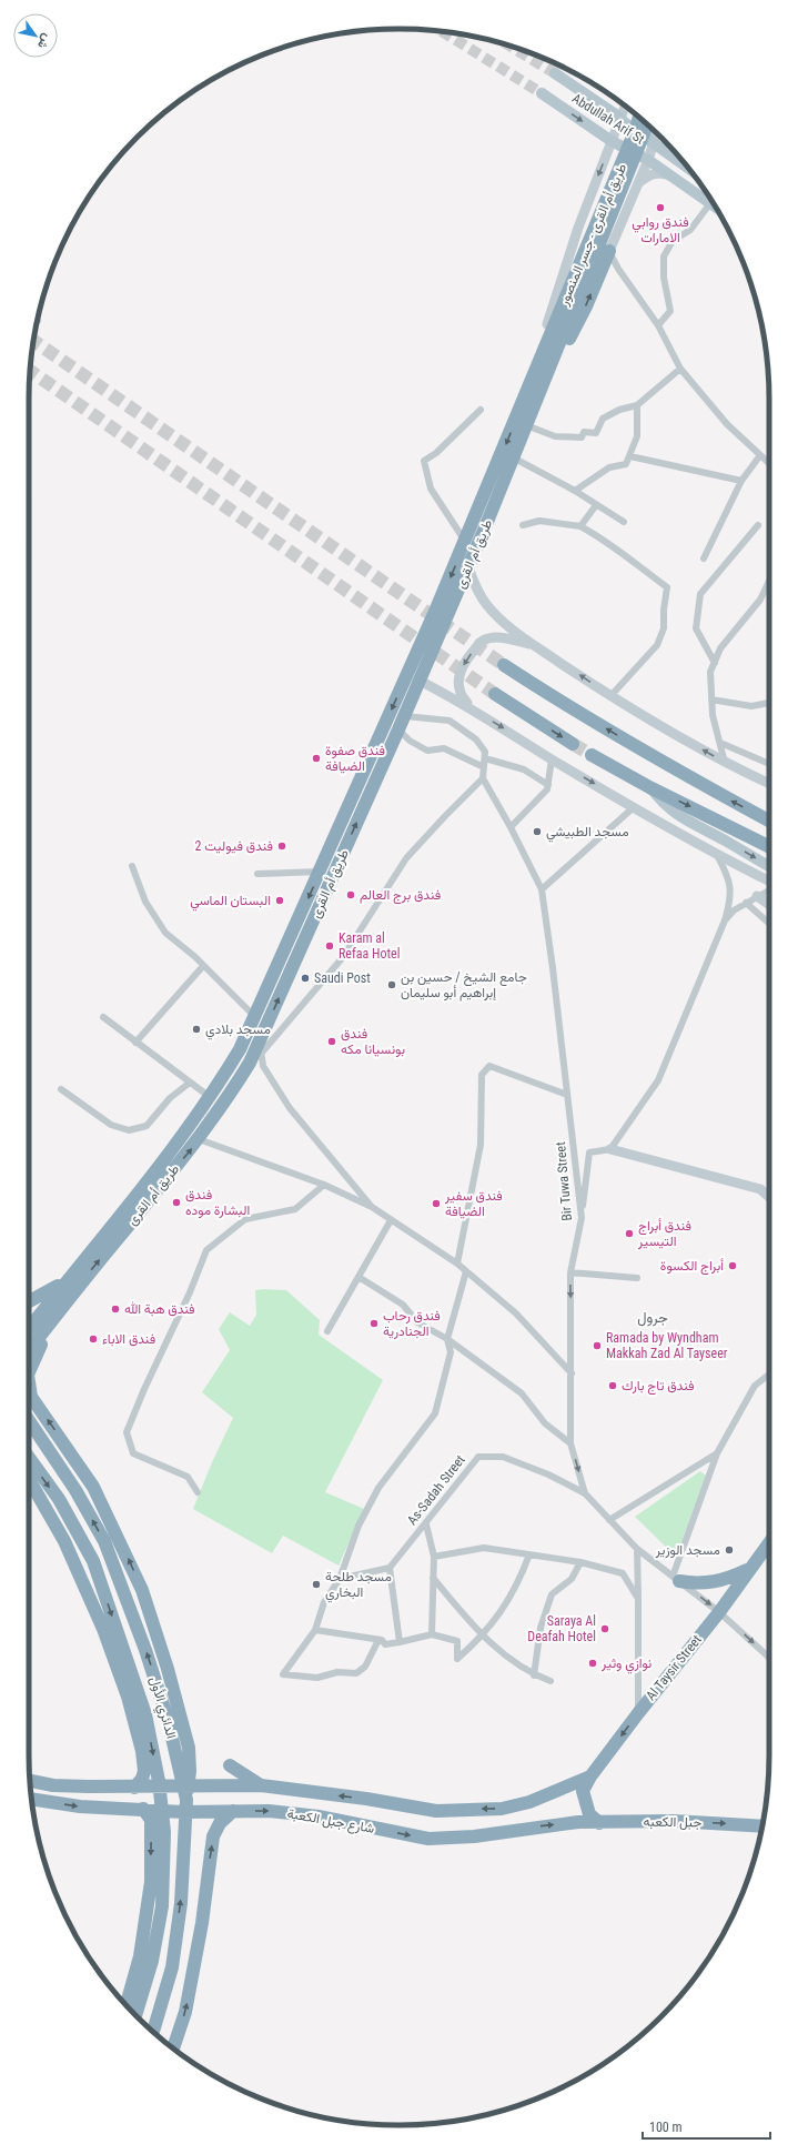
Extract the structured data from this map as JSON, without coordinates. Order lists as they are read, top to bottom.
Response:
{
  "streets": {
    "highway": [
      "طريق أم القرى - جسر المنصور",
      "طريق أم القرى",
      "Al Taysir Street",
      "الدائري الأول",
      "شارع جبل الكعبة",
      "جبل الكعبه"
    ],
    "main road": ["Abdullah Arif St"],
    "street": ["Bir Tuwa Street", "As-Sadah Street"]
  },
  "crossings": [
    ["طريق أم القرى - جسر المنصور", "طريق أم القرى"],
    ["Bir Tuwa Street", "As-Sadah Street"],
    ["Bir Tuwa Street", "Al Taysir Street"],
    ["Al Taysir Street", "شارع جبل الكعبة"],
    ["شارع جبل الكعبة", "جبل الكعبه"]
  ],
  "one_way": ["جبل الكعبه"],
  "districts": ["جرول"],
  "places": [
    "فندق روابي الامارات",
    "فندق صفوة الضيافة",
    "مسجد الطبيشي",
    "فندق فيوليت 2",
    "فندق برج العالم",
    "البستان الماسي",
    "Karam al Refaa Hotel",
    "Saudi Post",
    "جامع الشيخ / حسين بن إبراهيم أبو سليمان",
    "مسجد بلادي",
    "فندق بونسيانا مكه",
    "فندق البشارة موده",
    "فندق سفير الضيافة",
    "فندق أبراج التيسير",
    "أبراج الكسوة",
    "فندق هبة الله",
    "فندق رحاب الجنادرية",
    "فندق الاباء",
    "Ramada by Wyndham Makkah Zad Al Tayseer",
    "فندق تاج بارك",
    "مسجد الوزير",
    "مسجد طلحة البخاري",
    "Saraya Al Deafah Hotel",
    "نوازي وثير"
  ],
  "scale_bar": "100 m",
  "north": "bottom right"
}
